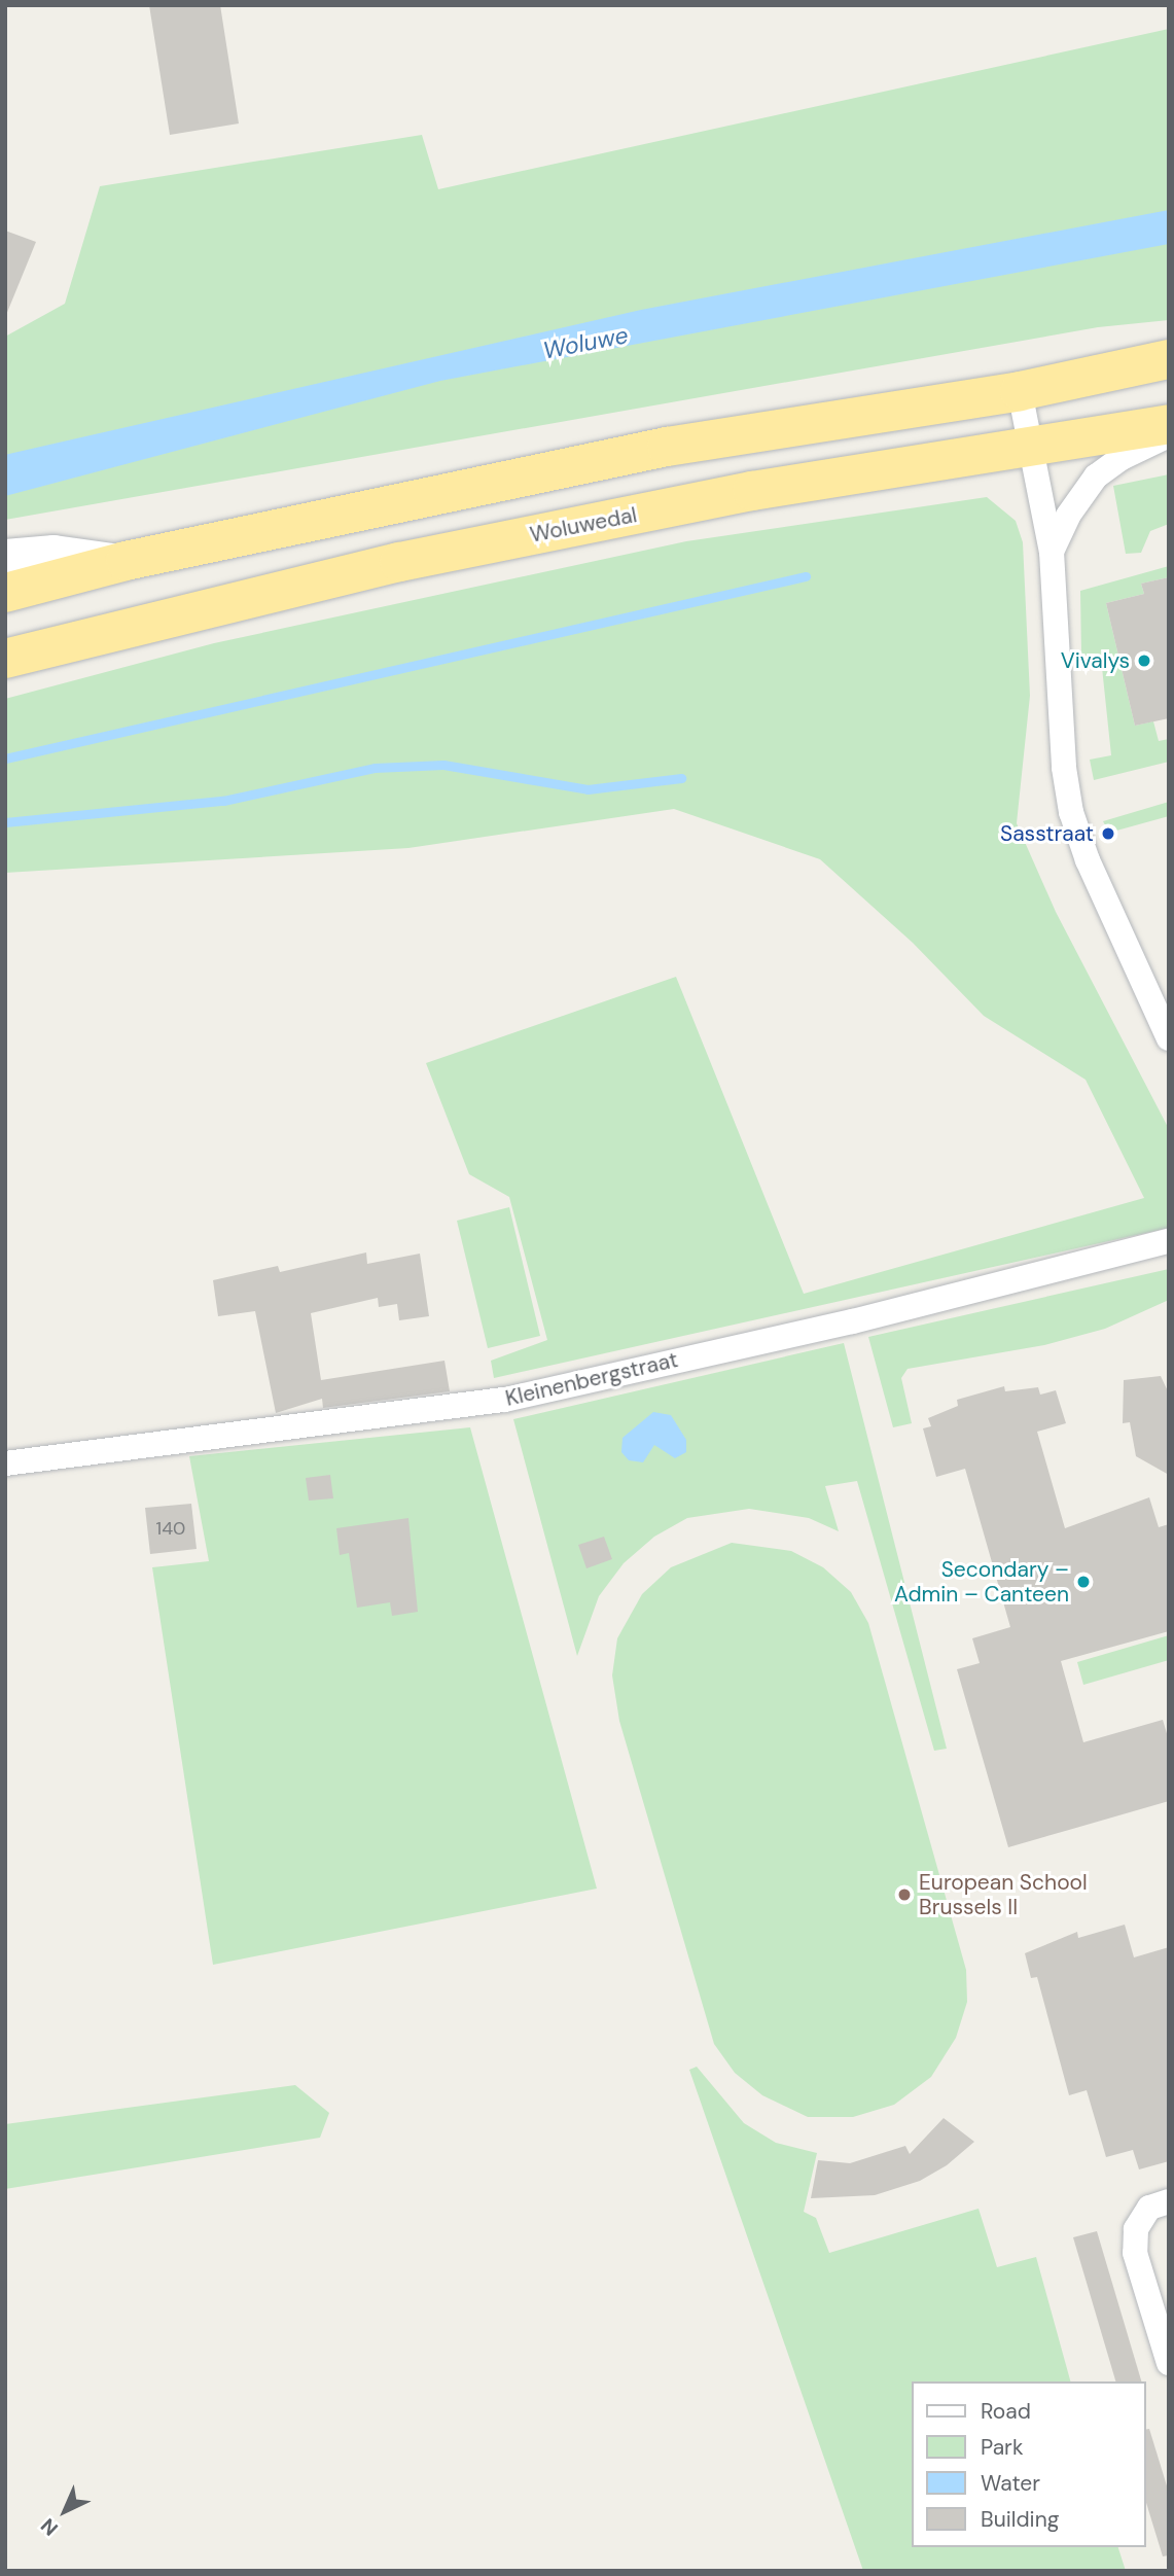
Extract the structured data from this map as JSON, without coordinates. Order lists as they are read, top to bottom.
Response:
{
  "streets": {
    "highway": ["Woluwedal"],
    "street": ["Kleinenbergstraat"]
  },
  "water": ["Woluwe"],
  "places": [
    "Vivalys",
    "Sasstraat",
    "Secondary – Admin – Canteen",
    "European School Brussels II"
  ],
  "house_numbers": ["140"],
  "legend": [
    "Road",
    "Park",
    "Water",
    "Building"
  ],
  "north": "bottom left"
}
